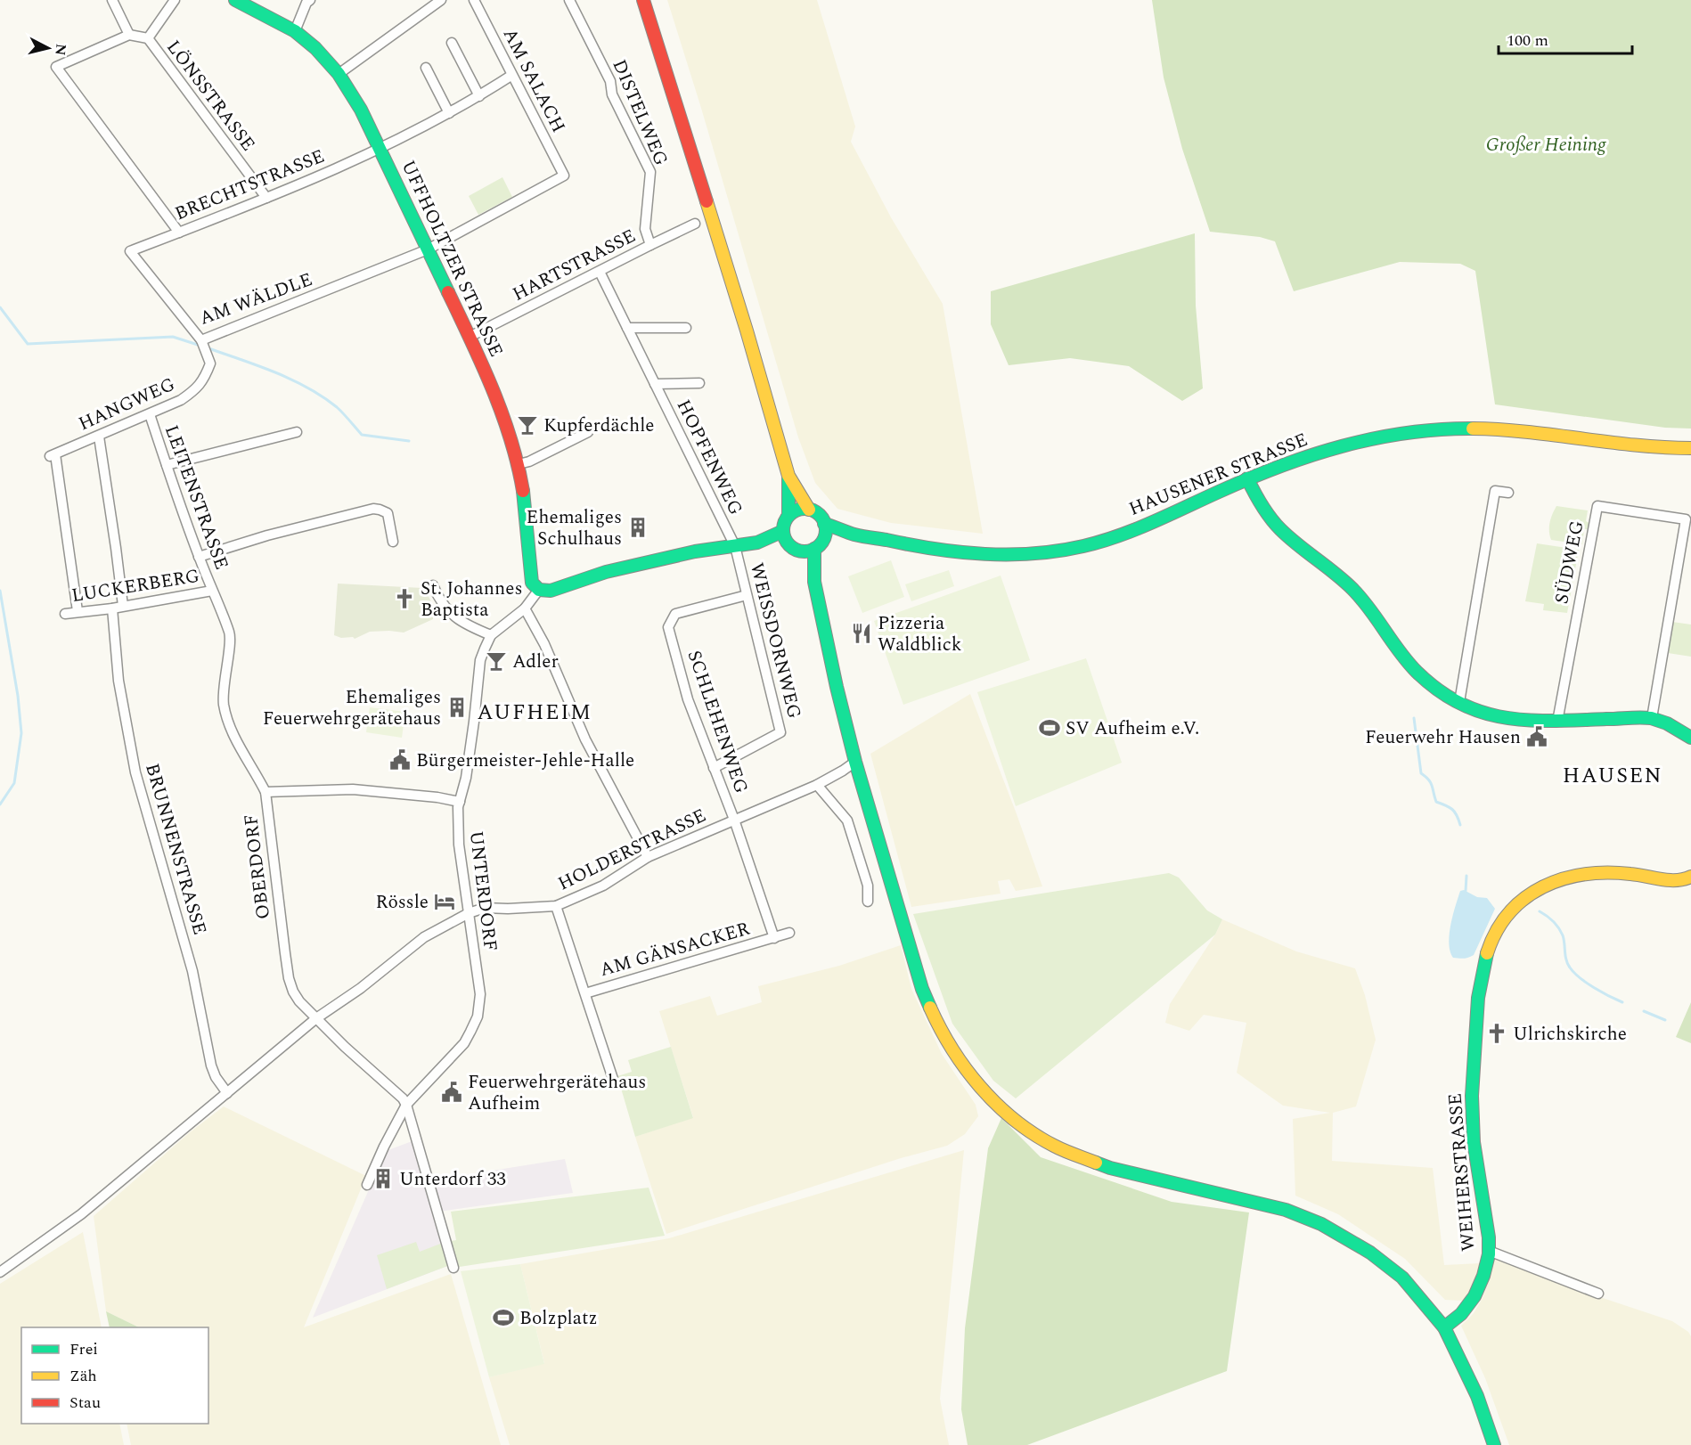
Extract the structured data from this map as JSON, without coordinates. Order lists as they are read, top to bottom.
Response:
{
  "streets": {
    "street": [
      "AM SALACH",
      "LÖNSSTRASSE",
      "DISTELWEG",
      "BRECHTSTRASSE",
      "UFFHOLTZER STRASSE",
      "HARTSTRASSE",
      "AM WÄLDLE",
      "HANGWEG",
      "HOPFENWEG",
      "HAUSENER STRASSE",
      "LEITENSTRASSE",
      "SÜDWEG",
      "LUCKERBERG",
      "WEISSDORNWEG",
      "SCHLEHENWEG",
      "BRUNNENSTRASSE",
      "HOLDERSTRASSE",
      "OBERDORF",
      "UNTERDORF",
      "AM GÄNSACKER",
      "WEIHERSTRASSE"
    ]
  },
  "crossings": [
    ["AM SALACH", "BRECHTSTRASSE"],
    ["AM SALACH", "AM WÄLDLE"],
    ["LÖNSSTRASSE", "BRECHTSTRASSE"],
    ["DISTELWEG", "HARTSTRASSE"],
    ["BRECHTSTRASSE", "UFFHOLTZER STRASSE"],
    ["BRECHTSTRASSE", "AM WÄLDLE"],
    ["UFFHOLTZER STRASSE", "HARTSTRASSE"],
    ["UFFHOLTZER STRASSE", "AM WÄLDLE"],
    ["UFFHOLTZER STRASSE", "UNTERDORF"],
    ["HARTSTRASSE", "HOPFENWEG"],
    ["AM WÄLDLE", "HANGWEG"],
    ["HANGWEG", "LEITENSTRASSE"],
    ["HANGWEG", "LUCKERBERG"],
    ["HOPFENWEG", "WEISSDORNWEG"],
    ["LEITENSTRASSE", "LUCKERBERG"],
    ["LEITENSTRASSE", "OBERDORF"],
    ["LUCKERBERG", "BRUNNENSTRASSE"],
    ["LUCKERBERG", "OBERDORF"],
    ["WEISSDORNWEG", "SCHLEHENWEG"],
    ["SCHLEHENWEG", "HOLDERSTRASSE"],
    ["SCHLEHENWEG", "AM GÄNSACKER"],
    ["BRUNNENSTRASSE", "HOLDERSTRASSE"],
    ["HOLDERSTRASSE", "OBERDORF"],
    ["HOLDERSTRASSE", "UNTERDORF"],
    ["HOLDERSTRASSE", "AM GÄNSACKER"],
    ["OBERDORF", "UNTERDORF"]
  ],
  "districts": ["AUFHEIM", "HAUSEN"],
  "parks": ["Großer Heining"],
  "places": {
    "bar": ["Kupferdächle", "Adler"],
    "building": ["Ehemaliges Schulhaus", "Ehemaliges Feuerwehrgerätehaus", "Unterdorf 33"],
    "church": ["St. Johannes Baptista", "Ulrichskirche"],
    "restaurant": ["Pizzeria Waldblick"],
    "sports": ["SV Aufheim e.V.", "Bolzplatz"],
    "public building": ["Feuerwehr Hausen", "Bürgermeister-Jehle-Halle", "Feuerwehrgerätehaus Aufheim"],
    "hotel": ["Rössle"]
  },
  "legend": ["Frei", "Zäh", "Stau"],
  "scale_bar": "100 m",
  "north": "right"
}
